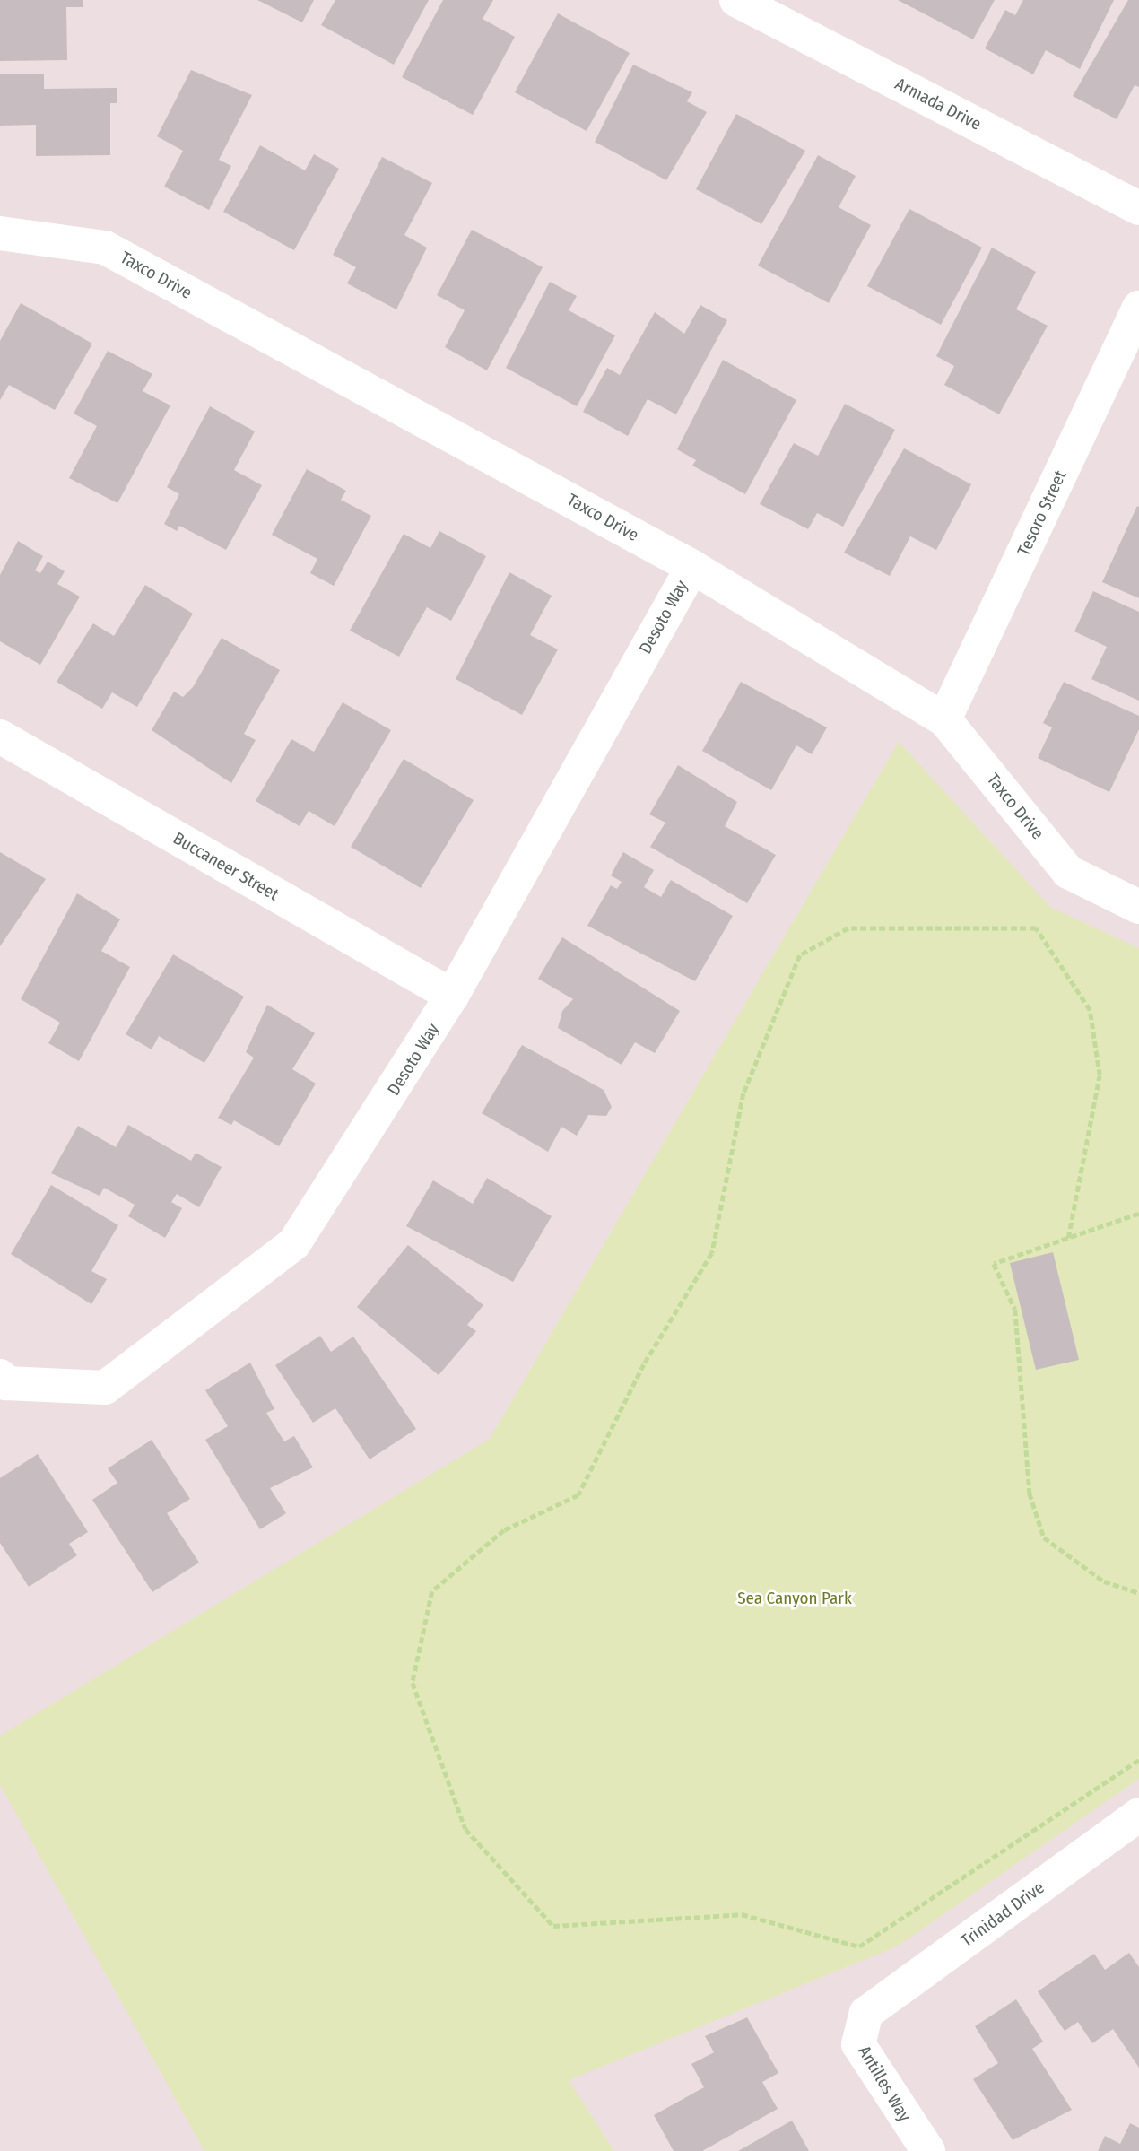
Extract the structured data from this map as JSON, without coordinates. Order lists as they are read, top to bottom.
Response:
{
  "streets": {
    "street": [
      "Armada Drive",
      "Taxco Drive",
      "Tesoro Street",
      "Desoto Way",
      "Buccaneer Street",
      "Trinidad Drive",
      "Antilles Way"
    ]
  },
  "crossings": [
    ["Taxco Drive", "Tesoro Street"],
    ["Taxco Drive", "Desoto Way"],
    ["Desoto Way", "Buccaneer Street"],
    ["Trinidad Drive", "Antilles Way"]
  ],
  "parks": ["Sea Canyon Park"]
}
